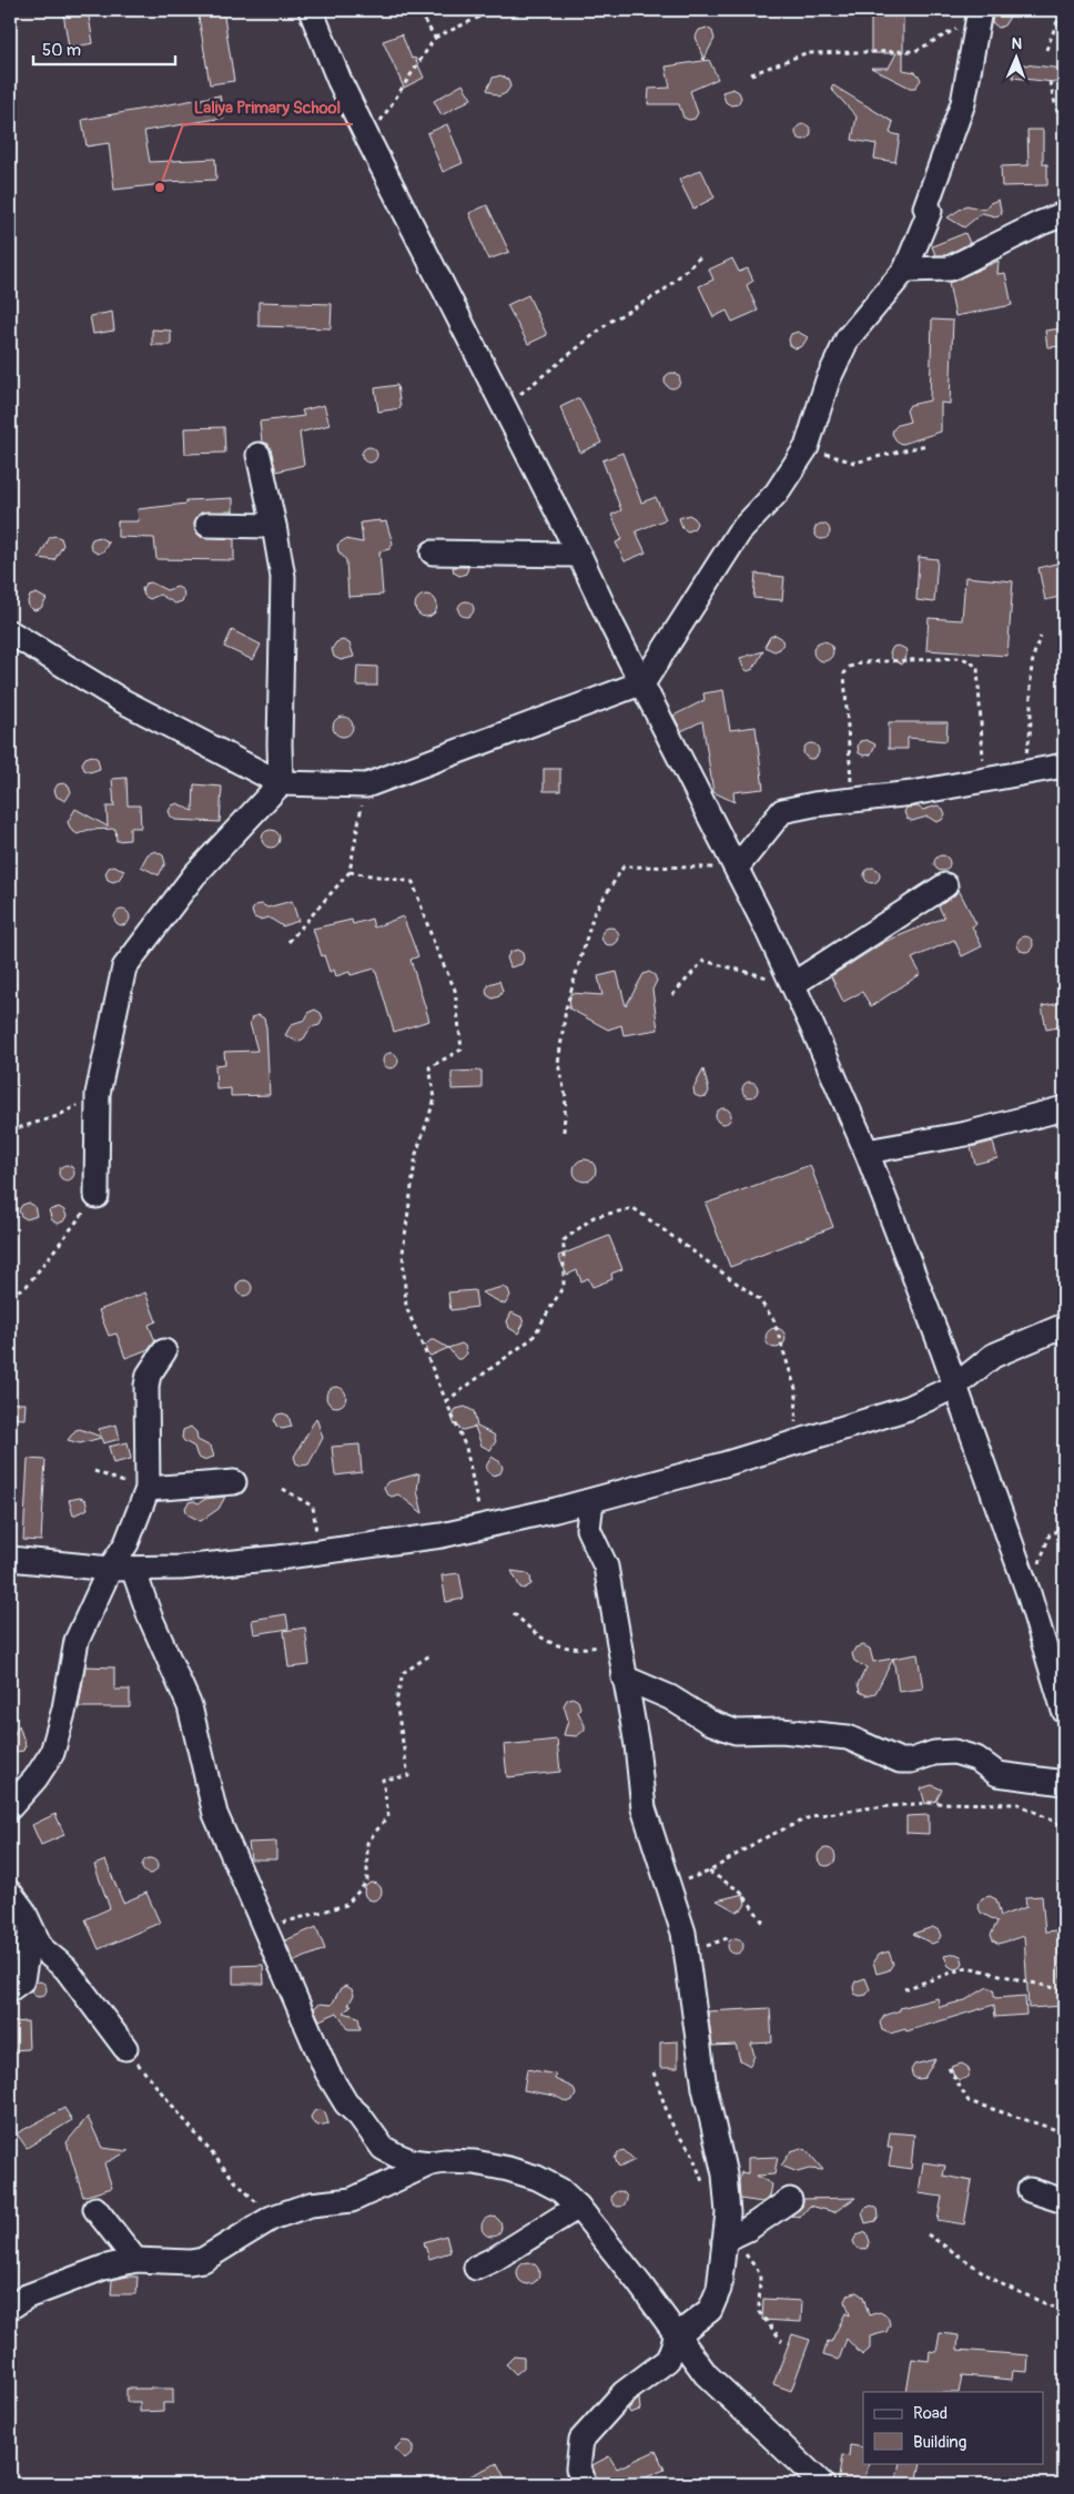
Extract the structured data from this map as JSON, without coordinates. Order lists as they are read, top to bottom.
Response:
{
  "places": ["Laliya Primary School"],
  "legend": ["Road", "Building"],
  "scale_bar": "50 m",
  "north": "top"
}
